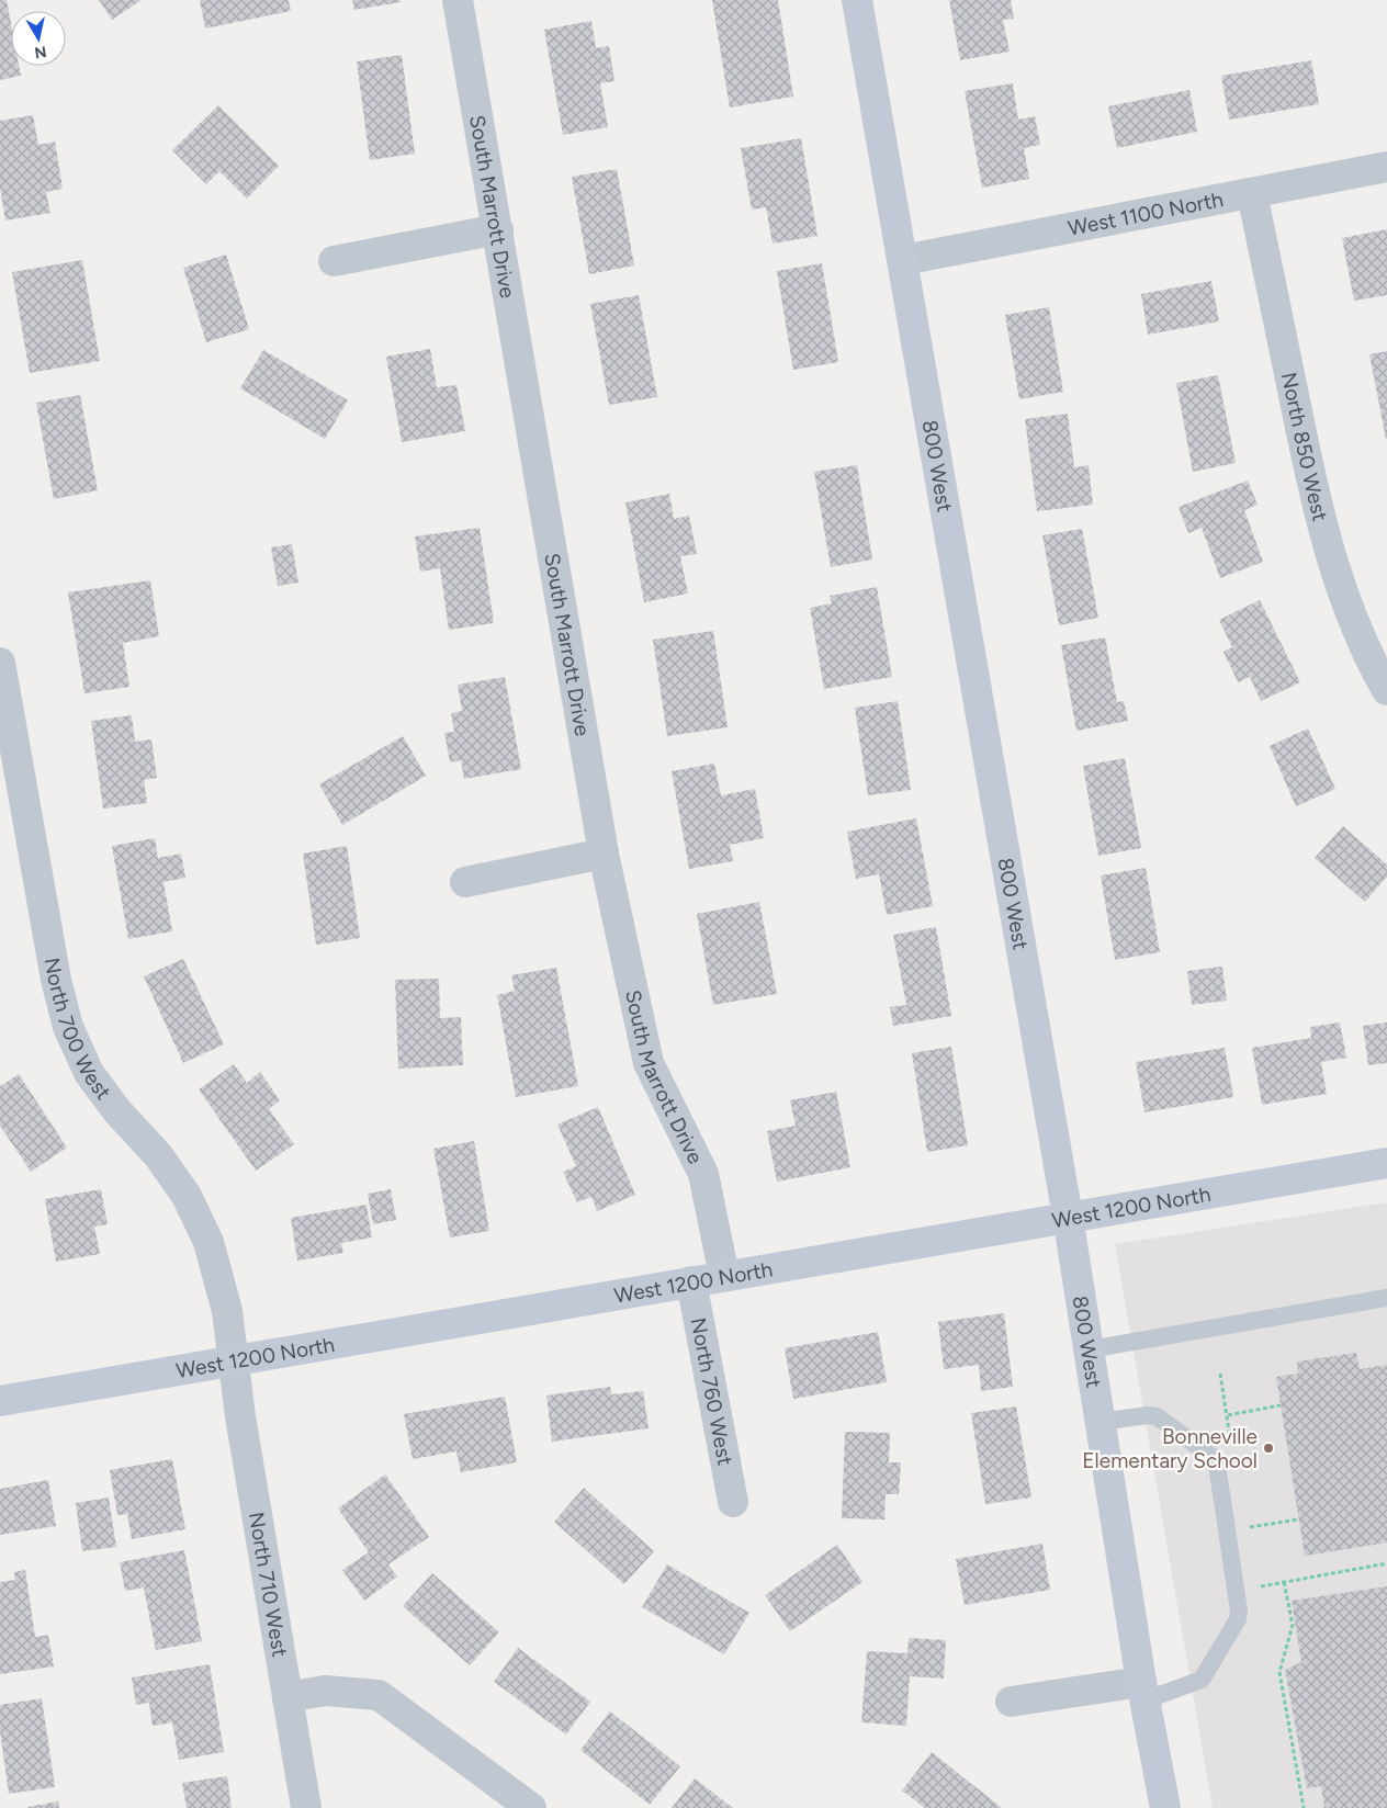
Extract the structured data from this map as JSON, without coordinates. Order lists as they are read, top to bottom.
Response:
{
  "streets": {
    "street": [
      "South Marrott Drive",
      "West 1100 North",
      "North 850 West",
      "800 West",
      "North 700 West",
      "West 1200 North",
      "North 760 West",
      "North 710 West"
    ]
  },
  "crossings": [
    ["South Marrott Drive", "West 1200 North"],
    ["West 1100 North", "North 850 West"],
    ["West 1100 North", "800 West"],
    ["800 West", "West 1200 North"],
    ["North 700 West", "West 1200 North"],
    ["North 700 West", "North 710 West"],
    ["West 1200 North", "North 760 West"],
    ["West 1200 North", "North 710 West"]
  ],
  "places": ["Bonneville Elementary School"],
  "north": "bottom"
}
